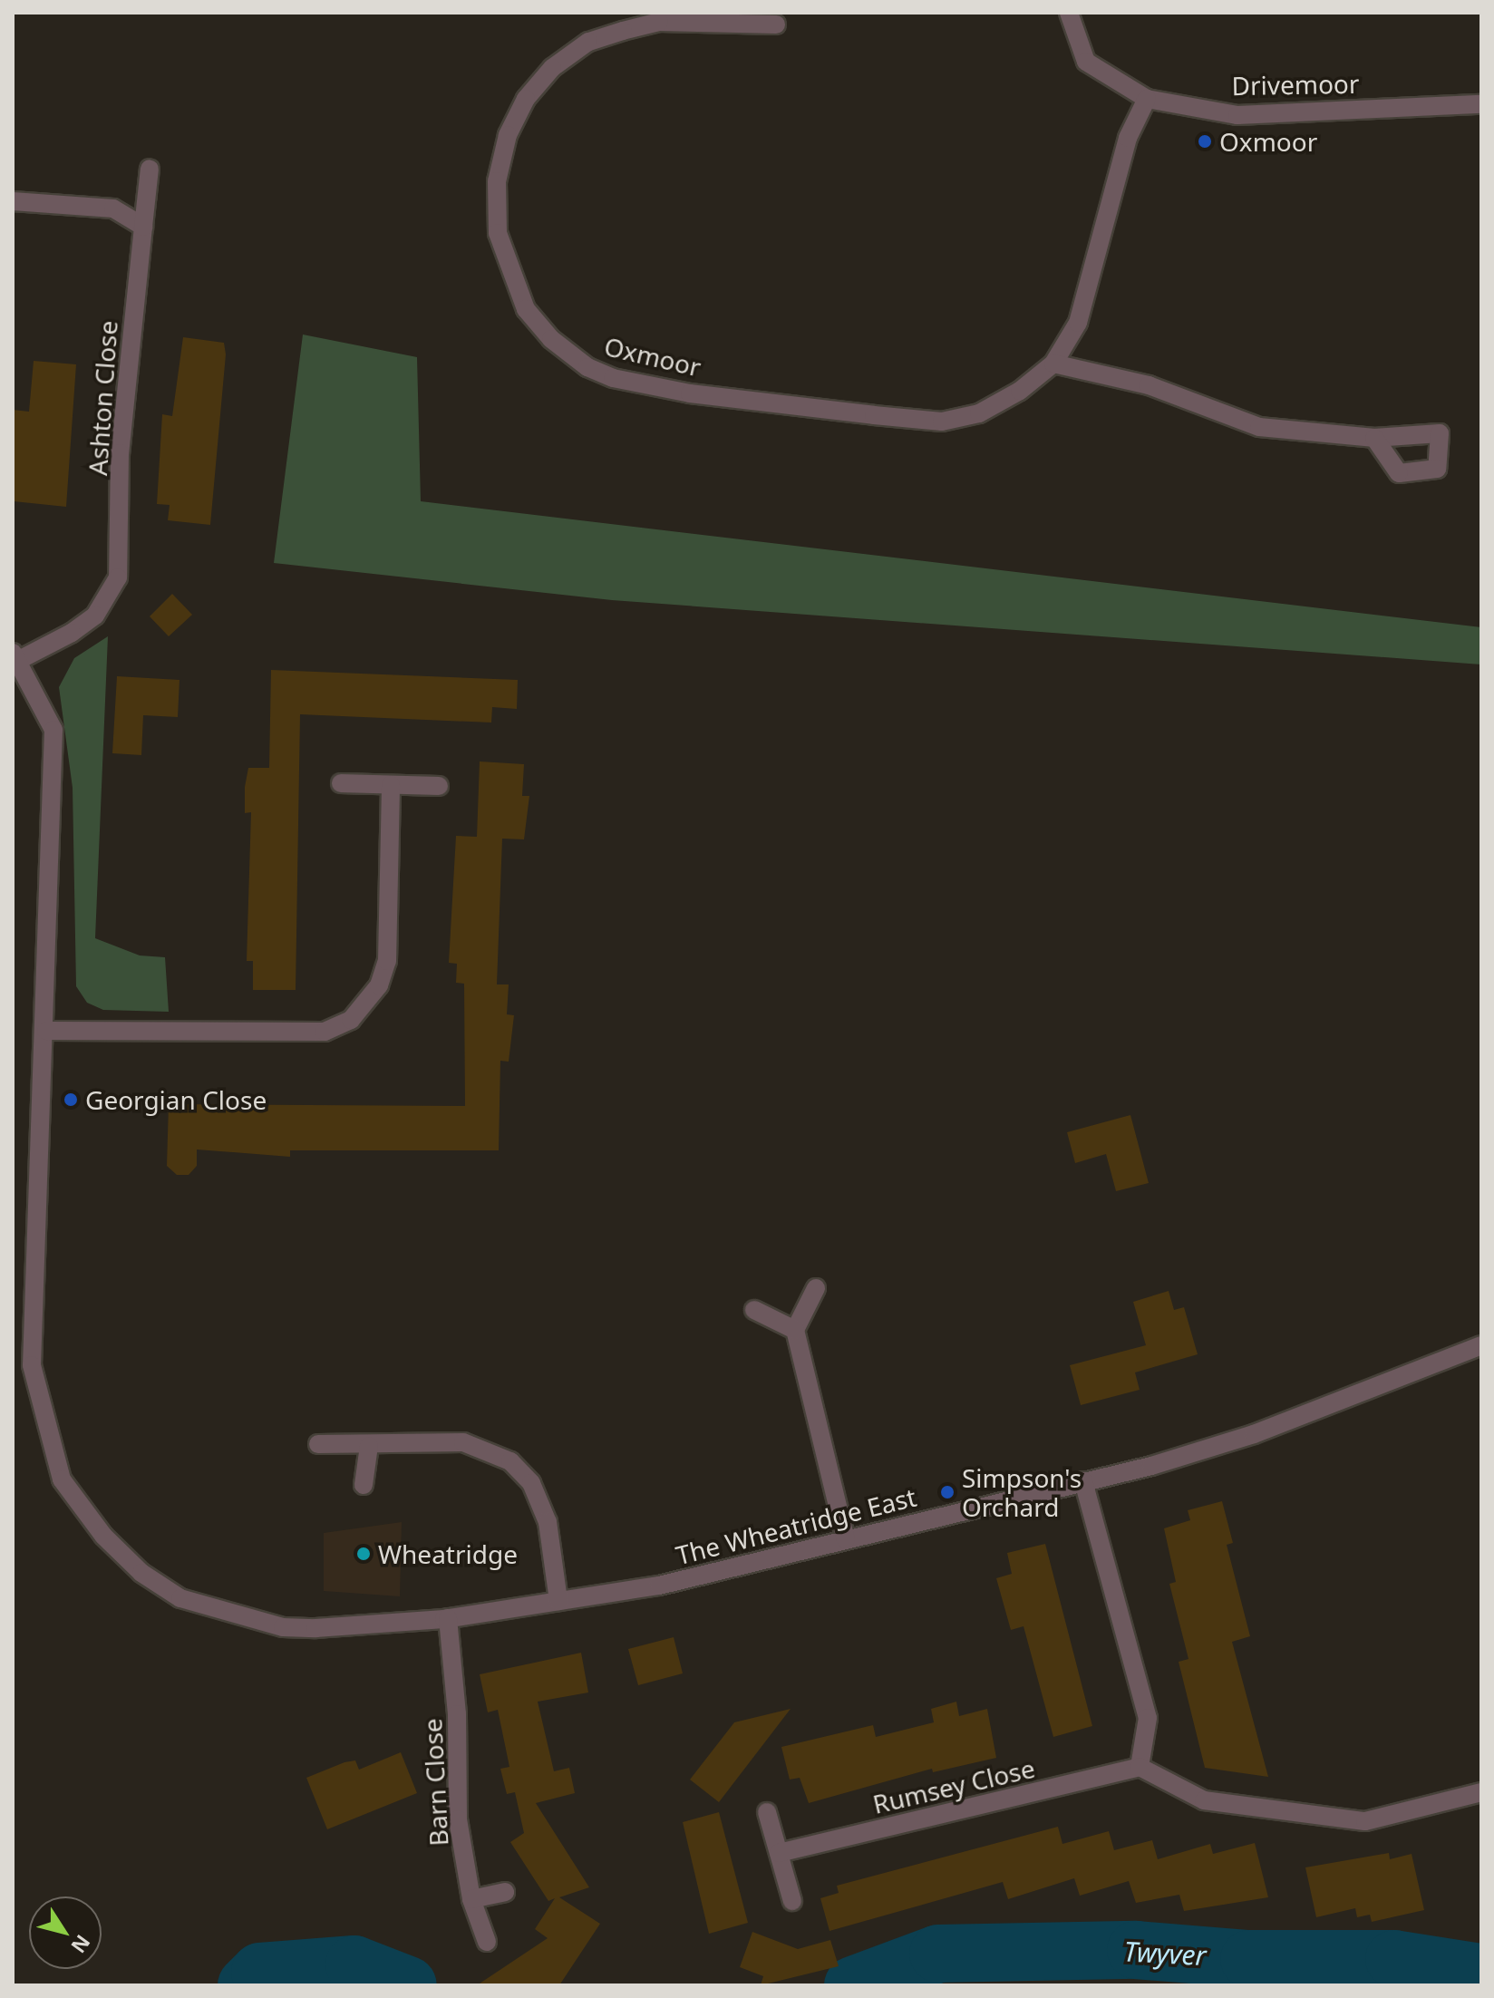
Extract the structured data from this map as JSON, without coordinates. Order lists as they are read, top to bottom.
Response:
{
  "streets": {
    "street": [
      "Drivemoor",
      "Oxmoor",
      "Ashton Close",
      "The Wheatridge East",
      "Barn Close",
      "Rumsey Close"
    ]
  },
  "crossings": [
    ["Drivemoor", "Oxmoor"],
    ["Ashton Close", "The Wheatridge East"],
    ["The Wheatridge East", "Barn Close"]
  ],
  "water": ["Twyver"],
  "places": [
    "Oxmoor",
    "Georgian Close",
    "Simpson's Orchard",
    "Wheatridge"
  ],
  "north": "bottom right"
}
